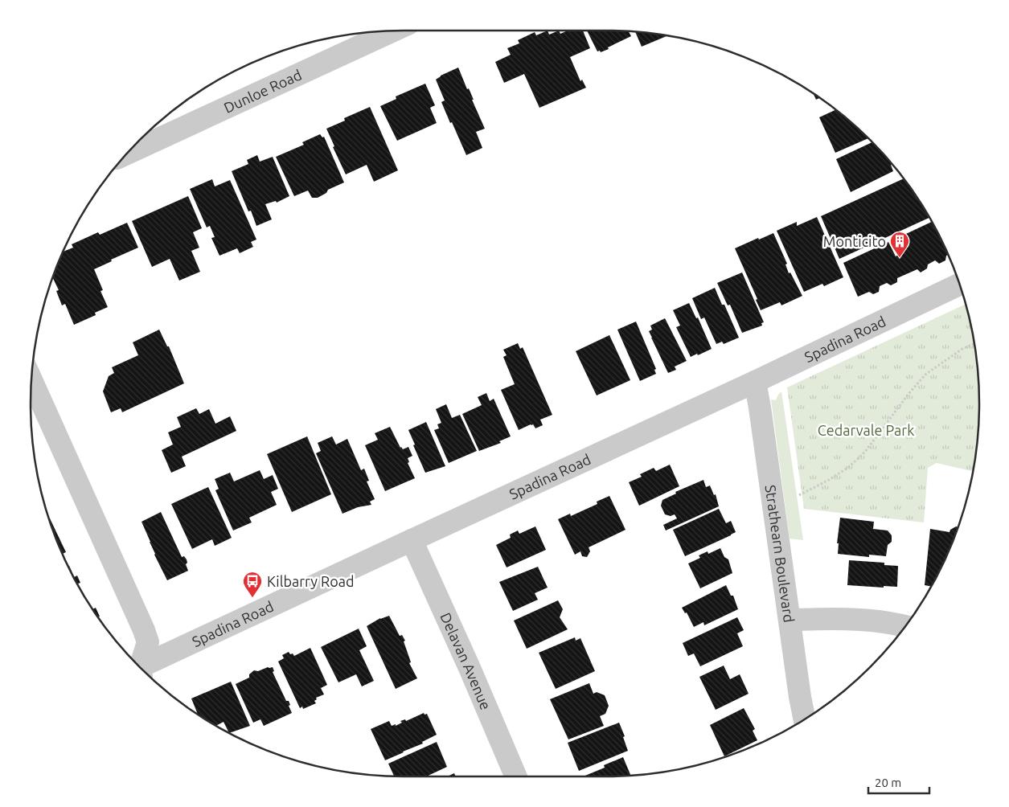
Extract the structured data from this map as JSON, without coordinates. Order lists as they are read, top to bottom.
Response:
{
  "streets": {
    "street": [
      "Dunloe Road",
      "Spadina Road",
      "Strathearn Boulevard",
      "Delavan Avenue"
    ]
  },
  "crossings": [
    ["Spadina Road", "Strathearn Boulevard"],
    ["Spadina Road", "Delavan Avenue"]
  ],
  "parks": ["Cedarvale Park"],
  "places": {
    "building": ["Monticito"],
    "bus stop": ["Kilbarry Road"]
  },
  "scale_bar": "20 m"
}
